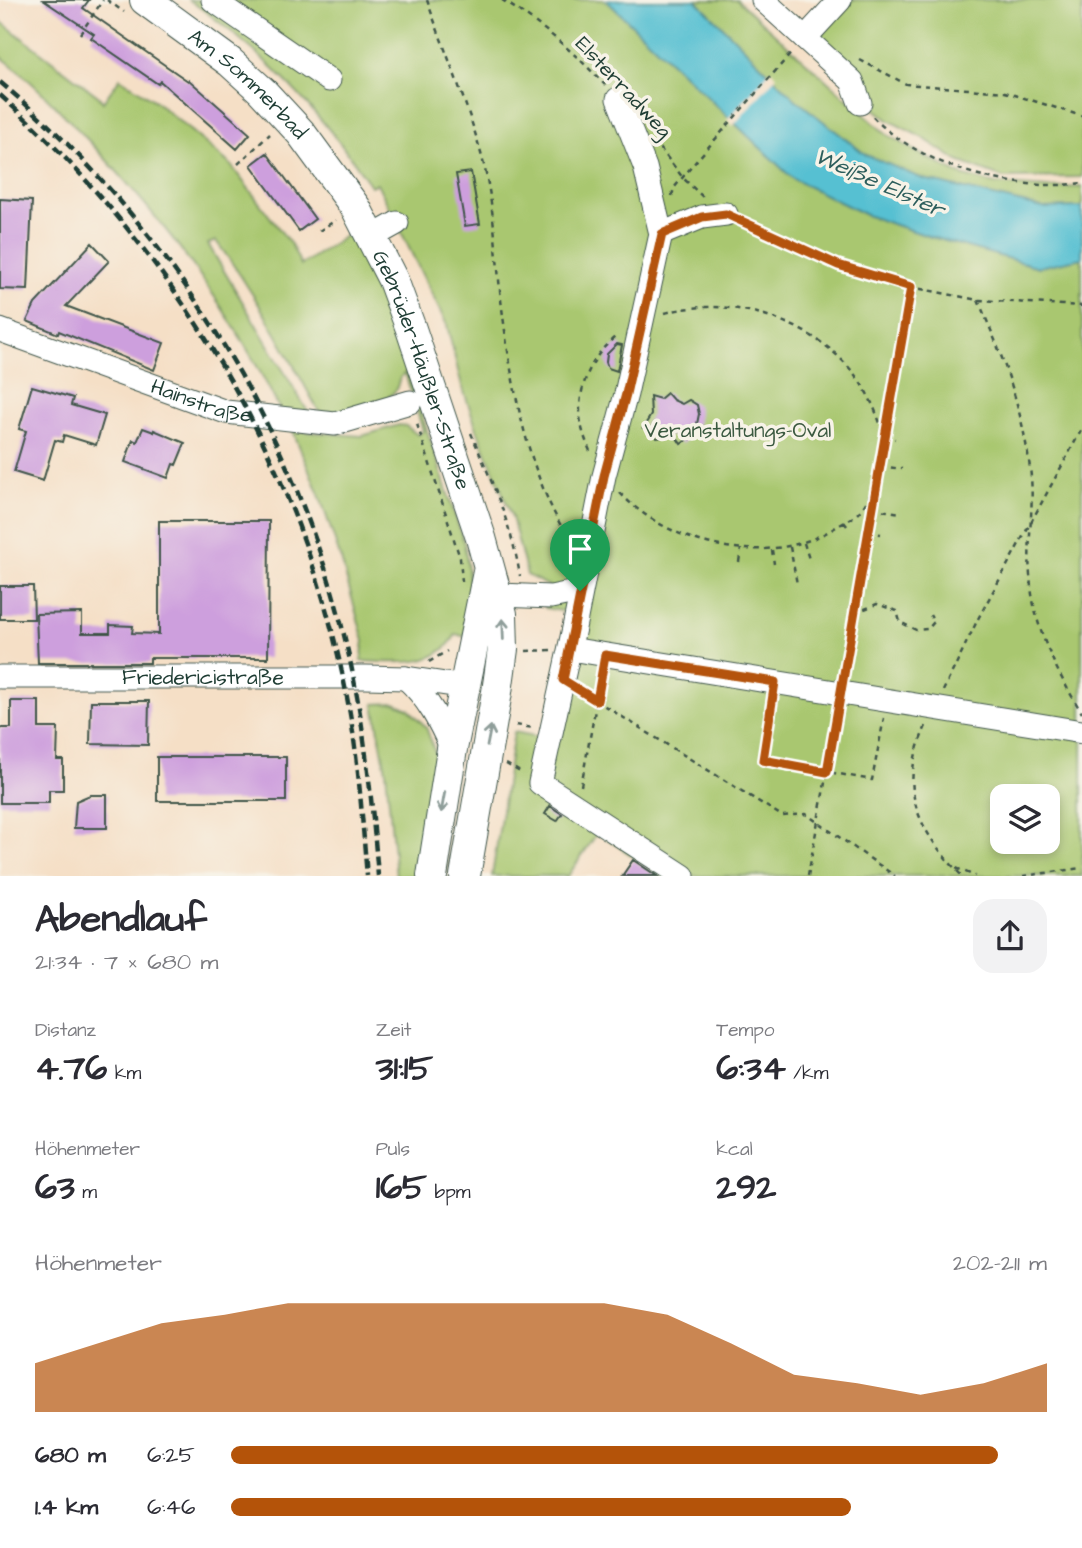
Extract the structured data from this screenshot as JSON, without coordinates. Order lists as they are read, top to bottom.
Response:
{
  "streets": {
    "main road": ["Am Sommerbad", "Gebrüder-Häußler-Straße"],
    "street": ["Hainstraße", "Friedericistraße"],
    "path": ["Elsterradweg"]
  },
  "crossings": [
    ["Am Sommerbad", "Gebrüder-Häußler-Straße"],
    ["Gebrüder-Häußler-Straße", "Friedericistraße"]
  ],
  "water": ["Weiße Elster"],
  "parks": ["Veranstaltungs-Oval"],
  "page": {
    "heading": ["Abendlauf", "21:34 · 7 × 680 m"],
    "stats": [
      ["Distanz", "4.76 km"],
      ["Zeit", "31:15"],
      ["Tempo", "6:34 /km"],
      ["Höhenmeter", "63 m"],
      ["Puls", "165 bpm"],
      ["kcal", "292"]
    ],
    "chart": ["Höhenmeter", "202–211 m"],
    "list": [
      {
        "name": "680 m",
        "note": "6:25"
      },
      {
        "name": "1.4 km",
        "note": "6:46"
      }
    ]
  }
}
